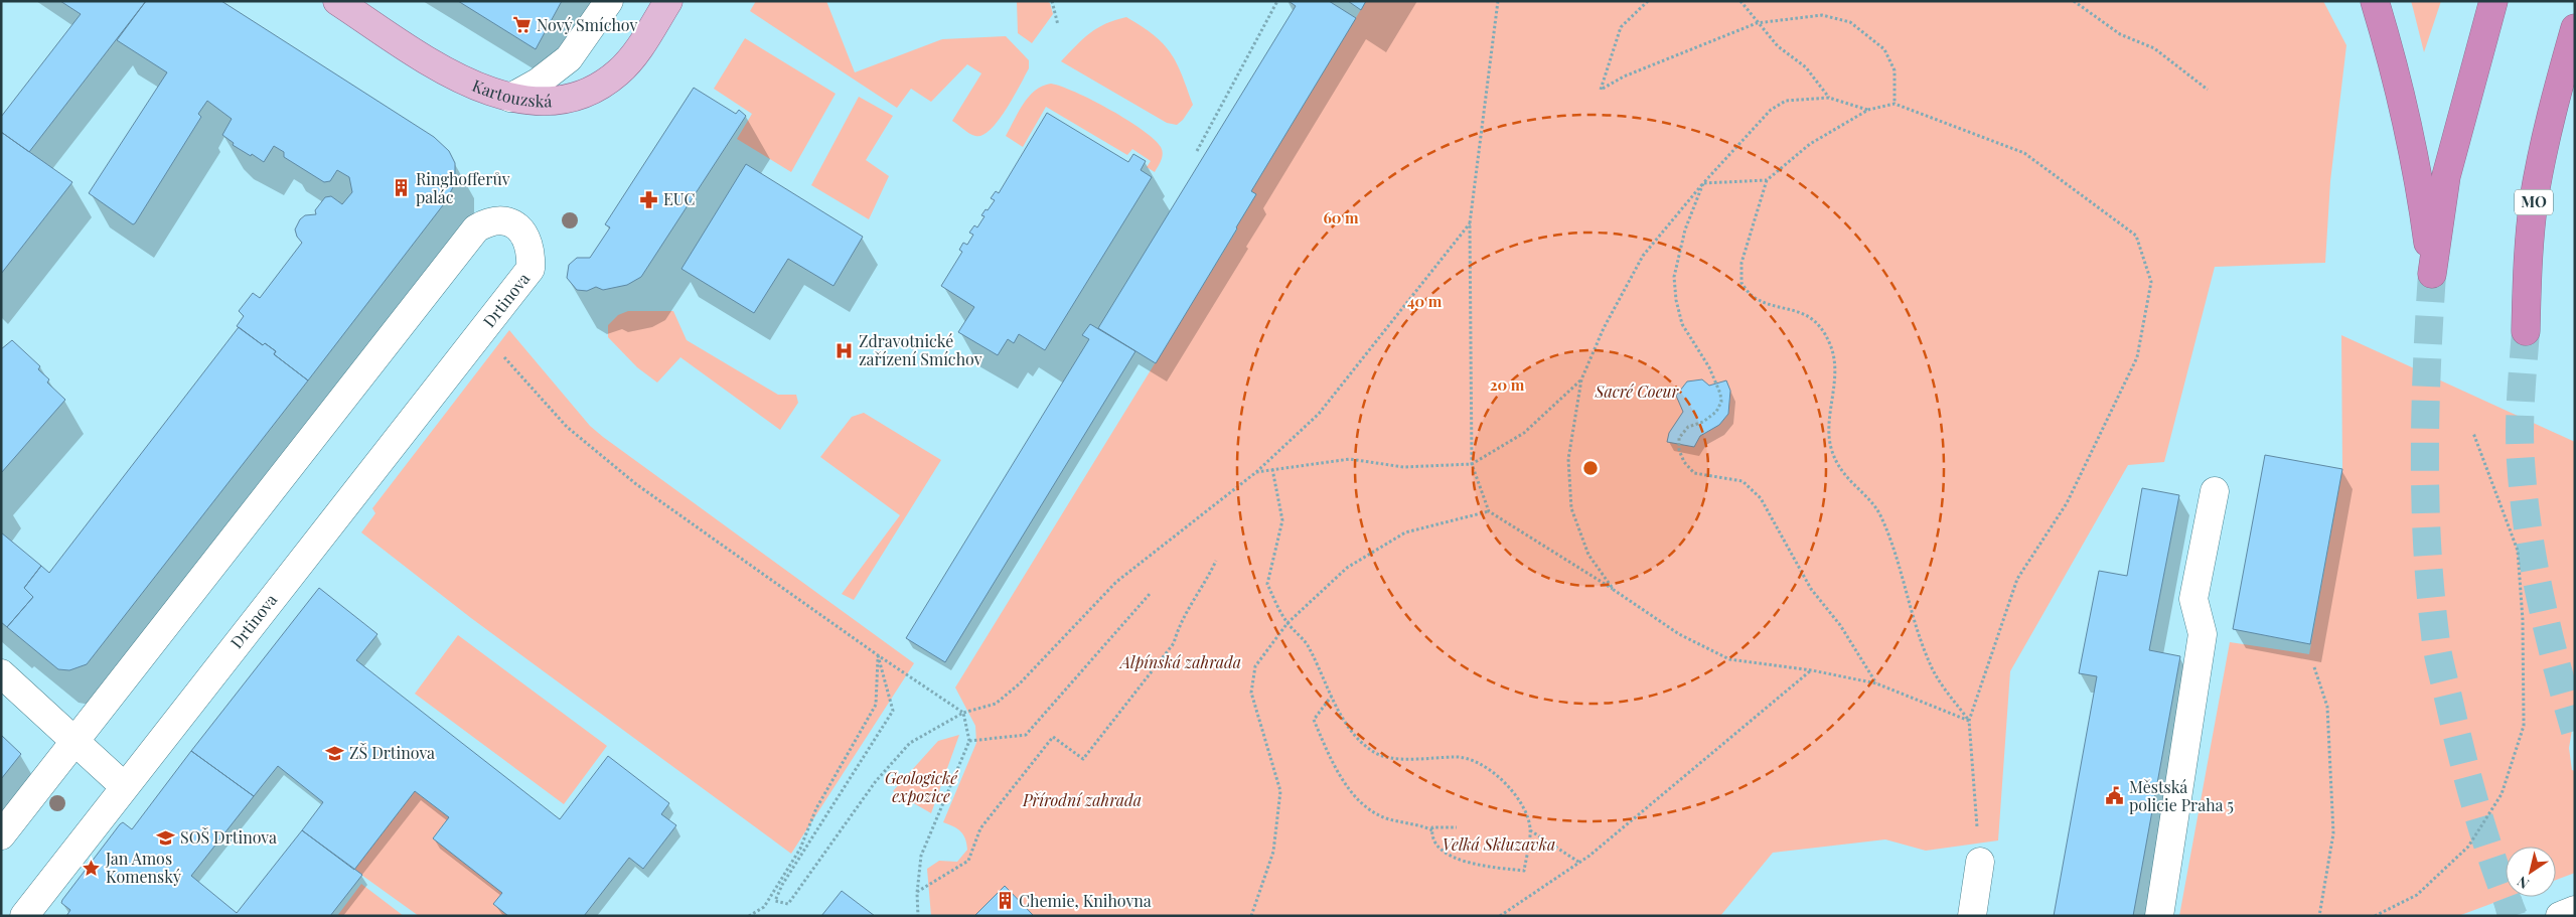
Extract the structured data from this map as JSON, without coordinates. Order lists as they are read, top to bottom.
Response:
{
  "streets": {
    "highway": ["MO"],
    "main road": ["Kartouzská"],
    "street": ["Drtinova"]
  },
  "parks": [
    "Sacré Coeur",
    "Alpínská zahrada",
    "Geologické expozice",
    "Přírodní zahrada",
    "Velká Skluzavka"
  ],
  "places": {
    "supermarket": ["Nový Smíchov"],
    "building": ["Ringhofferův palác", "Chemie, Knihovna"],
    "pharmacy": ["EUC"],
    "hospital": ["Zdravotnické zařízení Smíchov"],
    "school or university": ["ZŠ Drtinova", "SOŠ Drtinova"],
    "public building": ["Městská policie Praha 5"],
    "place": ["Jan Amos Komenský"]
  },
  "north": "bottom left",
  "rings": ["60 m", "40 m", "20 m"]
}
